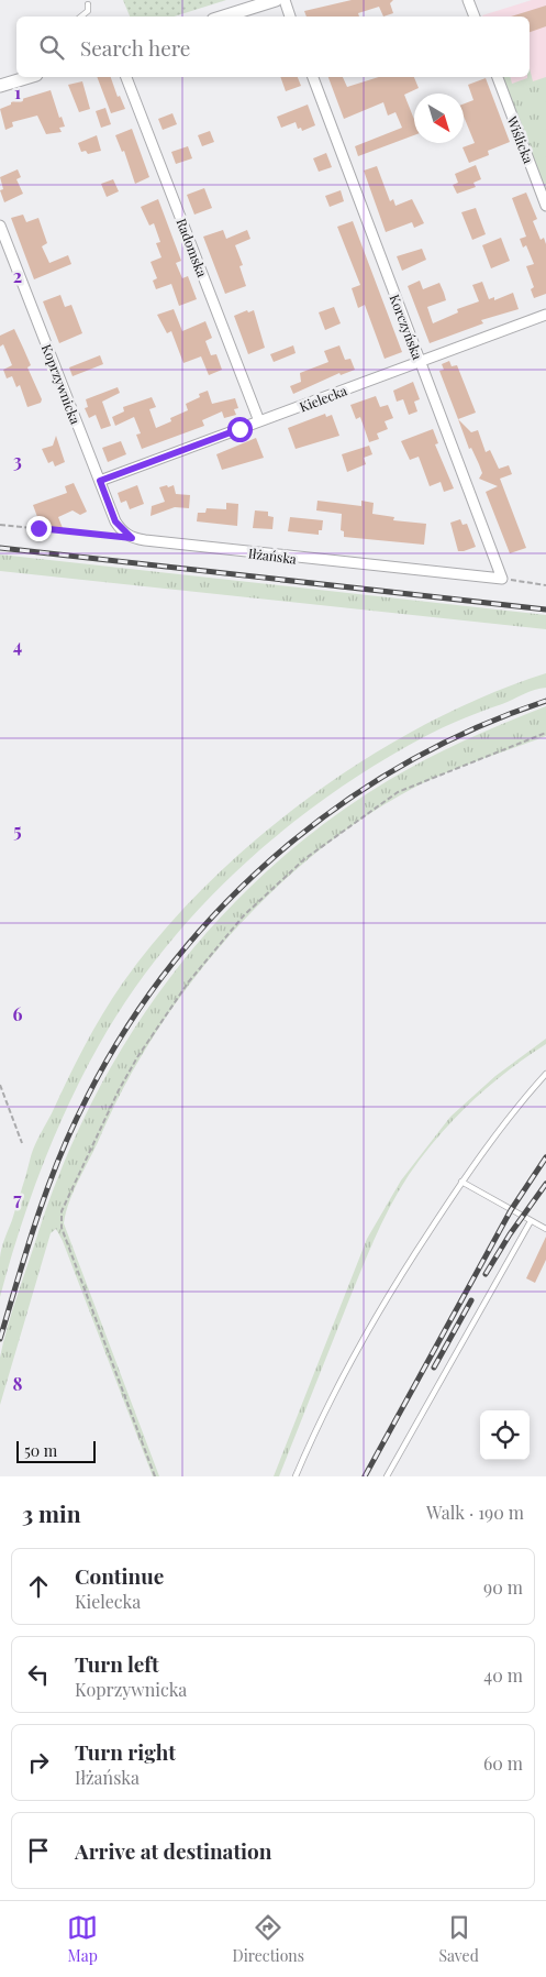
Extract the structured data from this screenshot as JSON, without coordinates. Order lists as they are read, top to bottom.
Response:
{
  "streets": {
    "street": [
      "Wiślicka",
      "Radomska",
      "Korczyńska",
      "Koprzywnicka",
      "Kielecka",
      "Iłżańska"
    ]
  },
  "crossings": [
    ["Radomska", "Kielecka"],
    ["Korczyńska", "Kielecka"],
    ["Korczyńska", "Iłżańska"],
    ["Koprzywnicka", "Kielecka"],
    ["Koprzywnicka", "Iłżańska"]
  ],
  "scale_bar": "50 m",
  "north": "bottom right",
  "page": {
    "search": "Search here",
    "scale": "50 m",
    "heading": ["3 min", "Walk · 190 m"],
    "list": [
      ["Continue", "Kielecka", "90 m"],
      ["Turn left", "Koprzywnicka", "40 m"],
      ["Turn right", "Iłżańska", "60 m"],
      "Arrive at destination"
    ],
    "nav": ["Map", "Directions", "Saved"]
  },
  "grid": {
    "rows": [
      "1",
      "2",
      "3",
      "4",
      "5",
      "6",
      "7",
      "8"
    ]
  }
}
